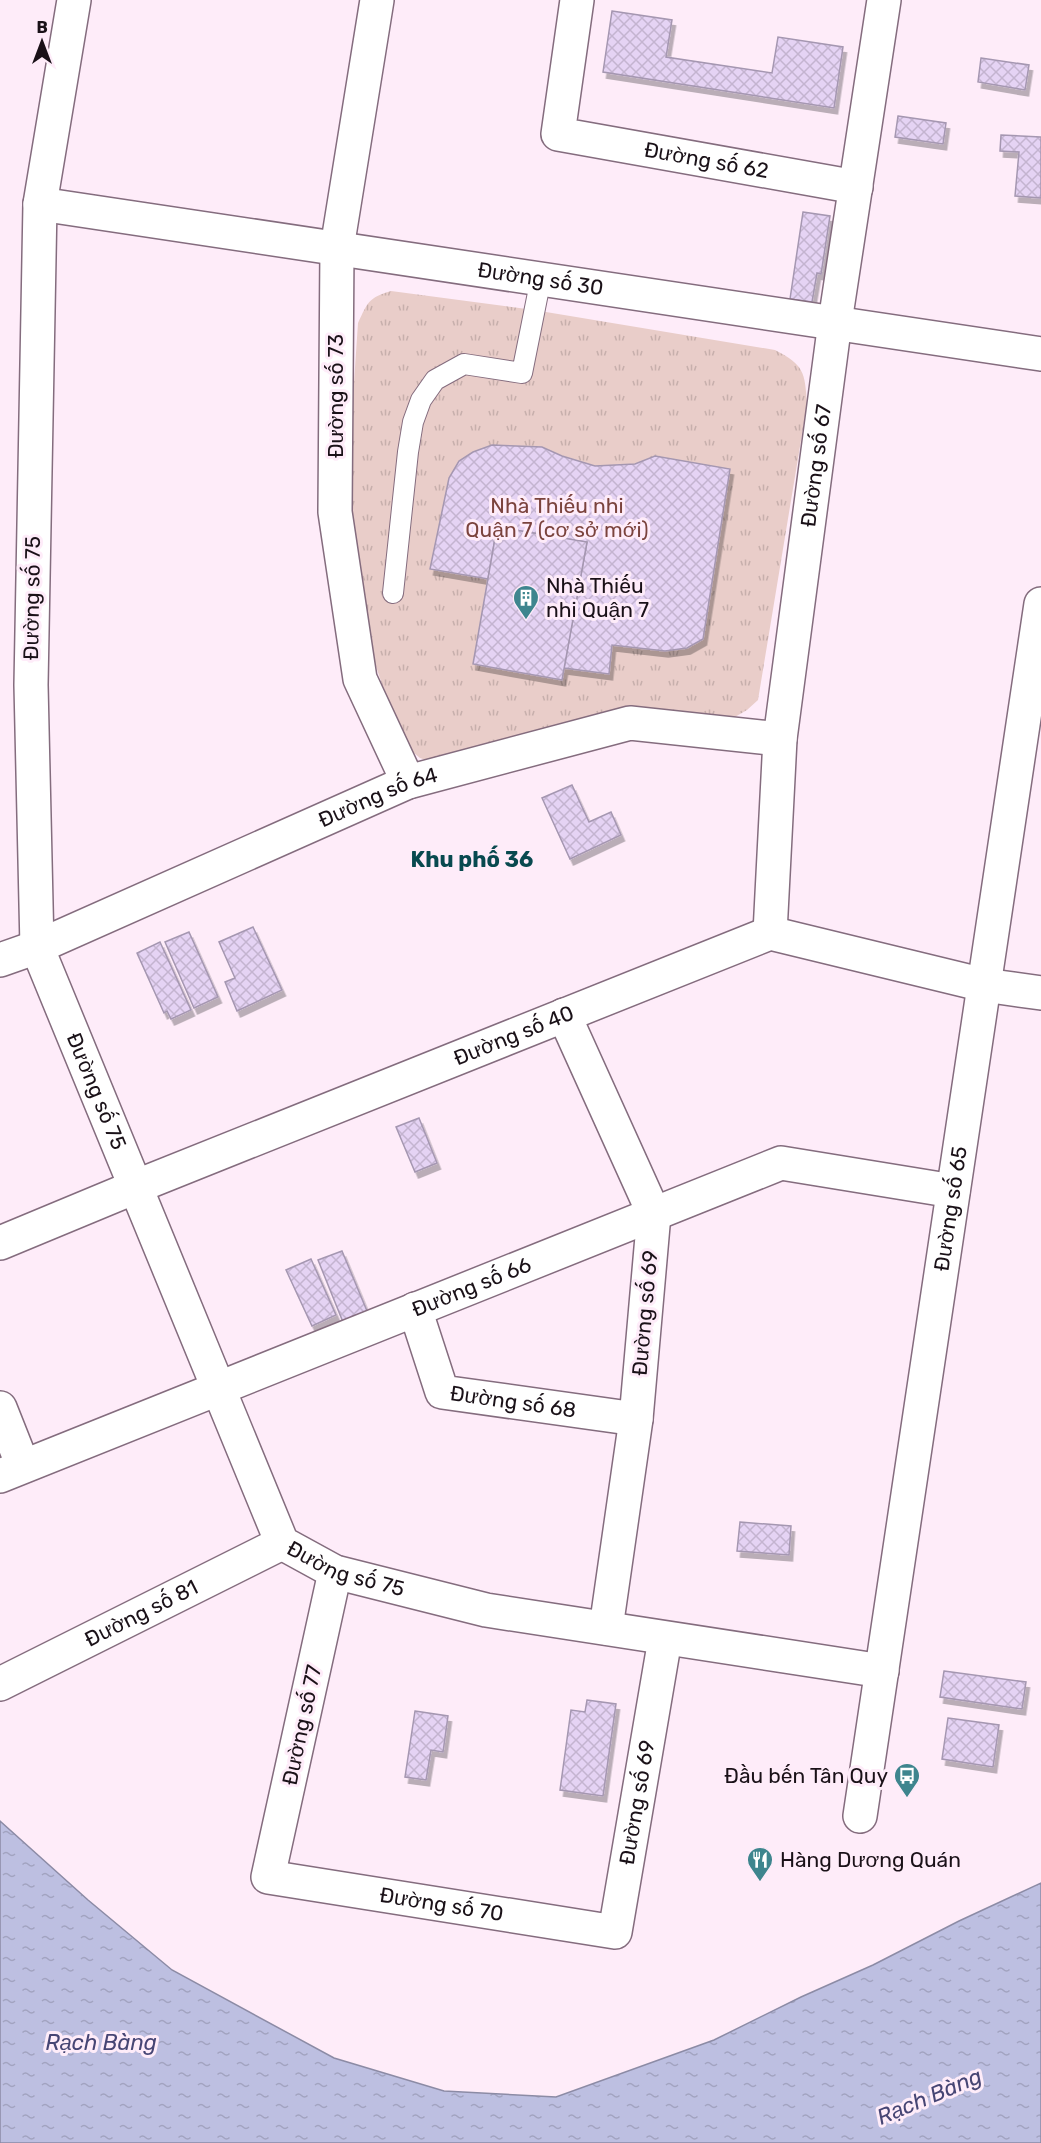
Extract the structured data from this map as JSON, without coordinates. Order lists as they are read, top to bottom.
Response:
{
  "streets": {
    "street": [
      "Đường số 62",
      "Đường số 30",
      "Đường số 73",
      "Đường số 67",
      "Đường số 75",
      "Đường số 64",
      "Đường số 40",
      "Đường số 65",
      "Đường số 66",
      "Đường số 69",
      "Đường số 68",
      "Đường số 81",
      "Đường số 77",
      "Đường số 70"
    ]
  },
  "crossings": [
    ["Đường số 62", "Đường số 67"],
    ["Đường số 30", "Đường số 73"],
    ["Đường số 30", "Đường số 67"],
    ["Đường số 30", "Đường số 75"],
    ["Đường số 73", "Đường số 64"],
    ["Đường số 67", "Đường số 64"],
    ["Đường số 67", "Đường số 40"],
    ["Đường số 75", "Đường số 64"],
    ["Đường số 75", "Đường số 40"],
    ["Đường số 75", "Đường số 65"],
    ["Đường số 75", "Đường số 66"],
    ["Đường số 75", "Đường số 69"],
    ["Đường số 75", "Đường số 81"],
    ["Đường số 75", "Đường số 77"],
    ["Đường số 40", "Đường số 69"],
    ["Đường số 65", "Đường số 66"],
    ["Đường số 66", "Đường số 69"],
    ["Đường số 66", "Đường số 68"],
    ["Đường số 69", "Đường số 68"],
    ["Đường số 69", "Đường số 70"],
    ["Đường số 77", "Đường số 70"]
  ],
  "districts": ["Khu phố 36"],
  "water": ["Rạch Bàng"],
  "parks": ["Nhà Thiếu nhi Quận 7 (cơ sở mới)"],
  "places": {
    "building": ["Nhà Thiếu nhi Quận 7"],
    "bus stop": ["Đầu bến Tân Quy"],
    "restaurant": ["Hàng Dương Quán"]
  },
  "north": "top"
}
